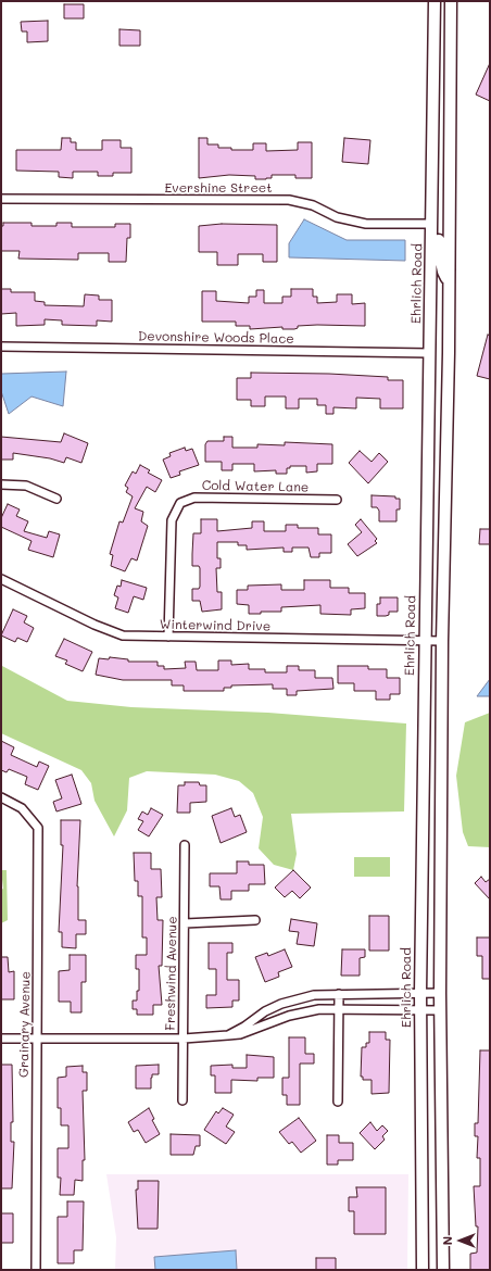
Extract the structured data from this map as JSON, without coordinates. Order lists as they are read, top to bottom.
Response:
{
  "streets": {
    "main road": ["Ehrlich Road"],
    "street": [
      "Evershine Street",
      "Devonshire Woods Place",
      "Cold Water Lane",
      "Winterwind Drive",
      "Freshwind Avenue",
      "Grainary Avenue"
    ]
  },
  "crossings": [
    ["Evershine Street", "Ehrlich Road"],
    ["Ehrlich Road", "Devonshire Woods Place"],
    ["Ehrlich Road", "Winterwind Drive"],
    ["Cold Water Lane", "Winterwind Drive"]
  ],
  "north": "left"
}
